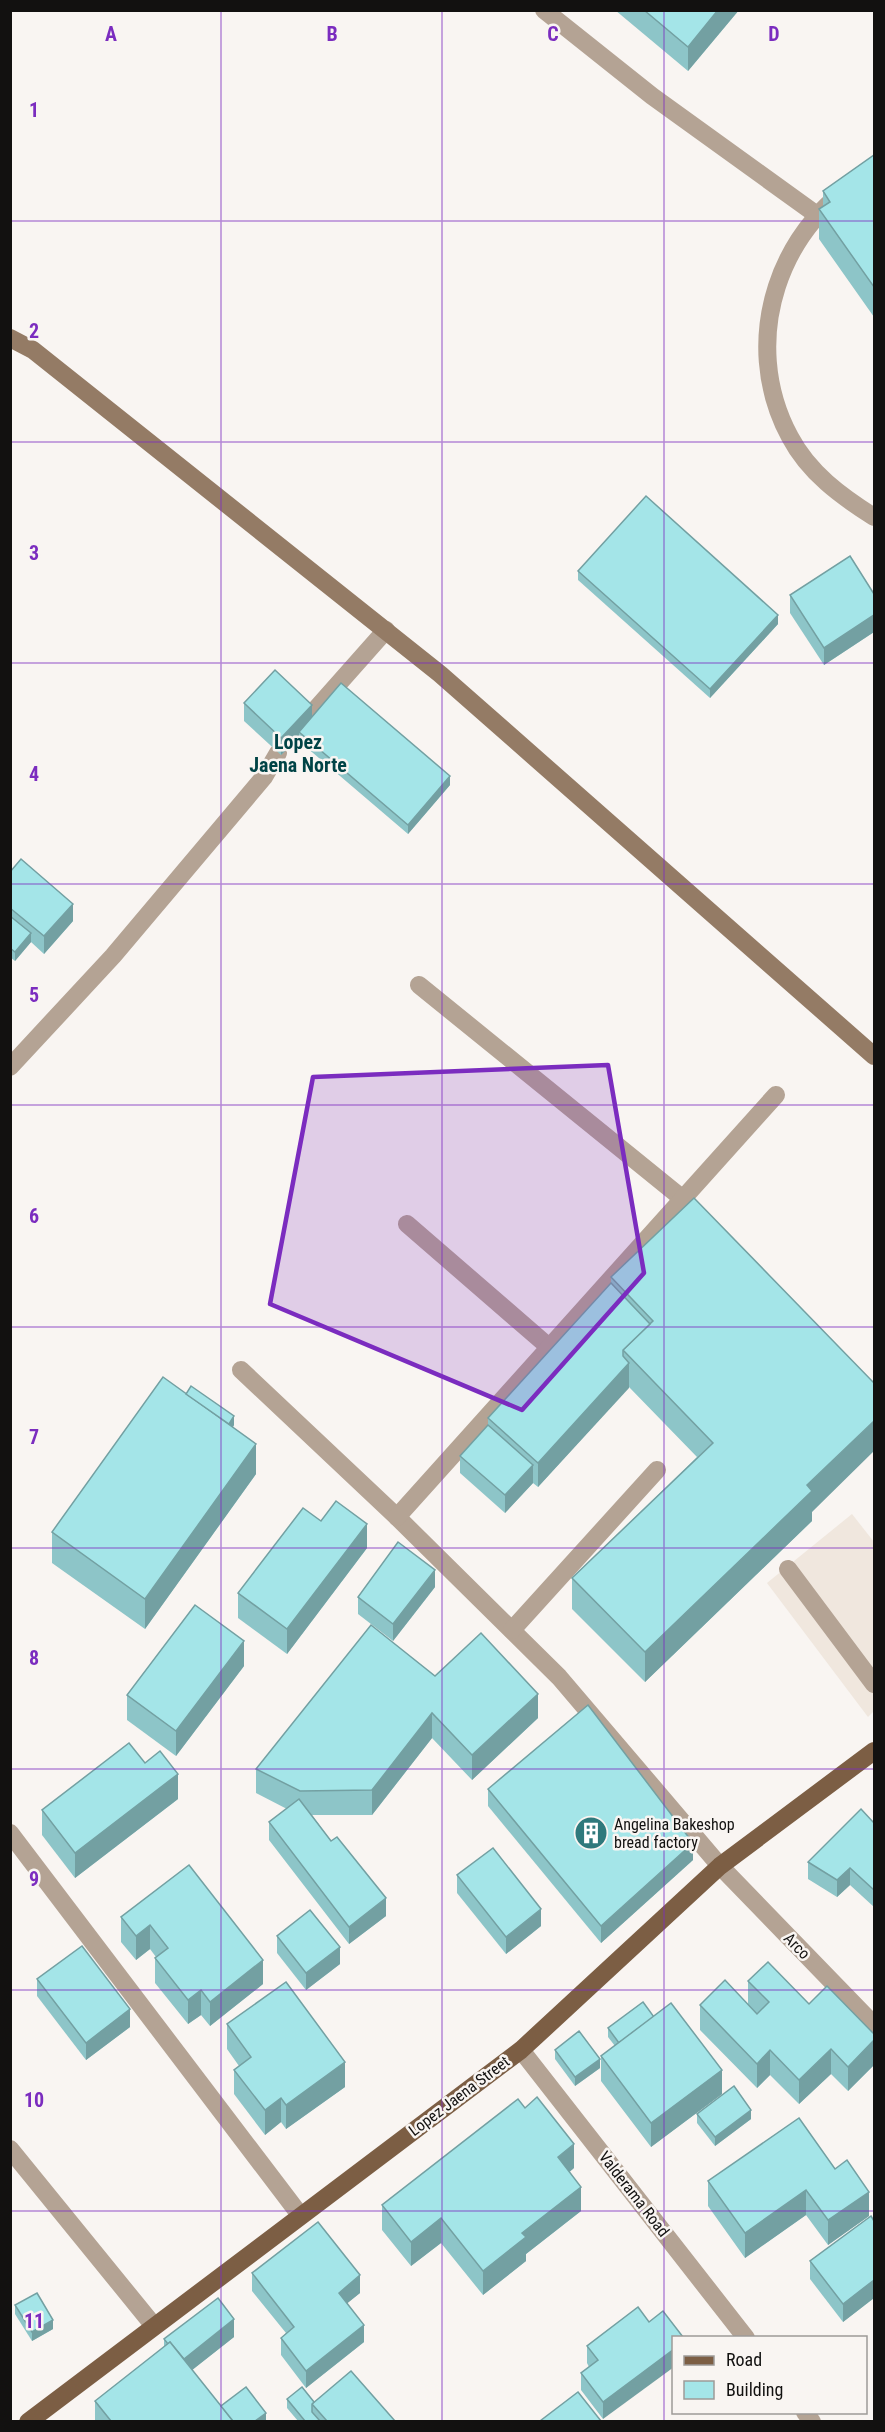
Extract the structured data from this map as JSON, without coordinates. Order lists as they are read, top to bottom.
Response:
{
  "streets": {
    "main road": ["Lopez Jaena Street"],
    "street": ["Arco", "Valderama Road"]
  },
  "crossings": [
    ["Arco", "Lopez Jaena Street"],
    ["Lopez Jaena Street", "Valderama Road"]
  ],
  "districts": ["Lopez Jaena Norte"],
  "places": {
    "building": ["Angelina Bakeshop bread factory"]
  },
  "legend": ["Road", "Building"],
  "grid": {
    "columns": [
      "A",
      "B",
      "C",
      "D"
    ],
    "rows": [
      "1",
      "2",
      "3",
      "4",
      "5",
      "6",
      "7",
      "8",
      "9",
      "10",
      "11"
    ]
  }
}
